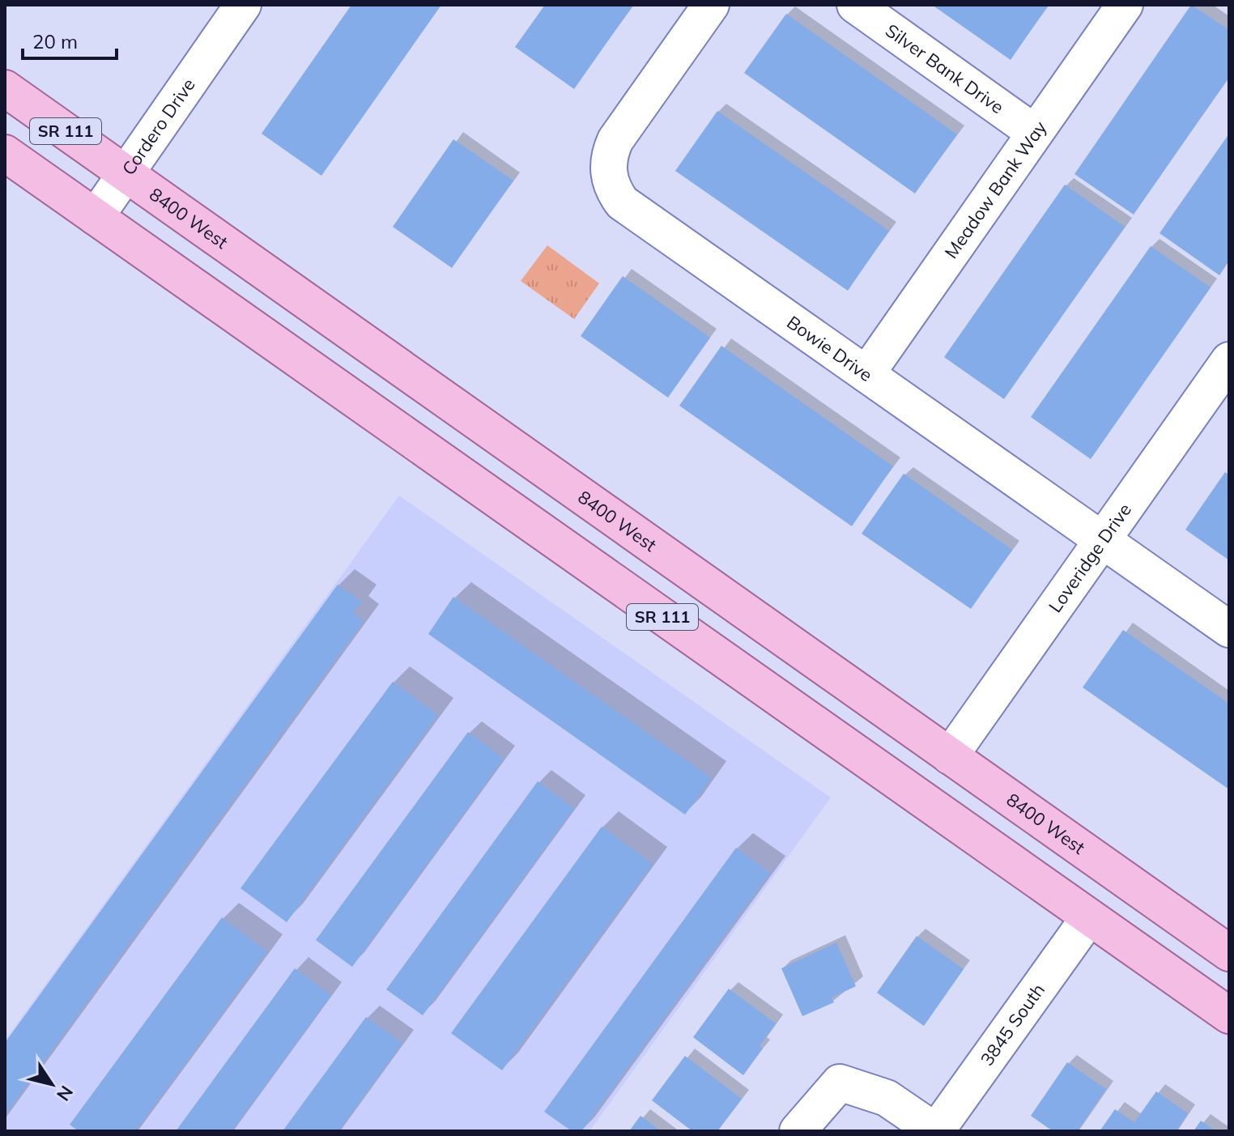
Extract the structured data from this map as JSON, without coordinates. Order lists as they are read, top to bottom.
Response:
{
  "streets": {
    "main road": ["SR 111", "8400 West"],
    "street": [
      "Silver Bank Drive",
      "Cordero Drive",
      "Meadow Bank Way",
      "Bowie Drive",
      "Loveridge Drive",
      "3845 South"
    ]
  },
  "crossings": [
    ["Silver Bank Drive", "Meadow Bank Way"],
    ["Cordero Drive", "SR 111"],
    ["Cordero Drive", "8400 West"],
    ["SR 111", "3845 South"],
    ["Meadow Bank Way", "Bowie Drive"],
    ["8400 West", "Loveridge Drive"],
    ["Bowie Drive", "Loveridge Drive"]
  ],
  "scale_bar": "20 m",
  "north": "bottom right"
}
